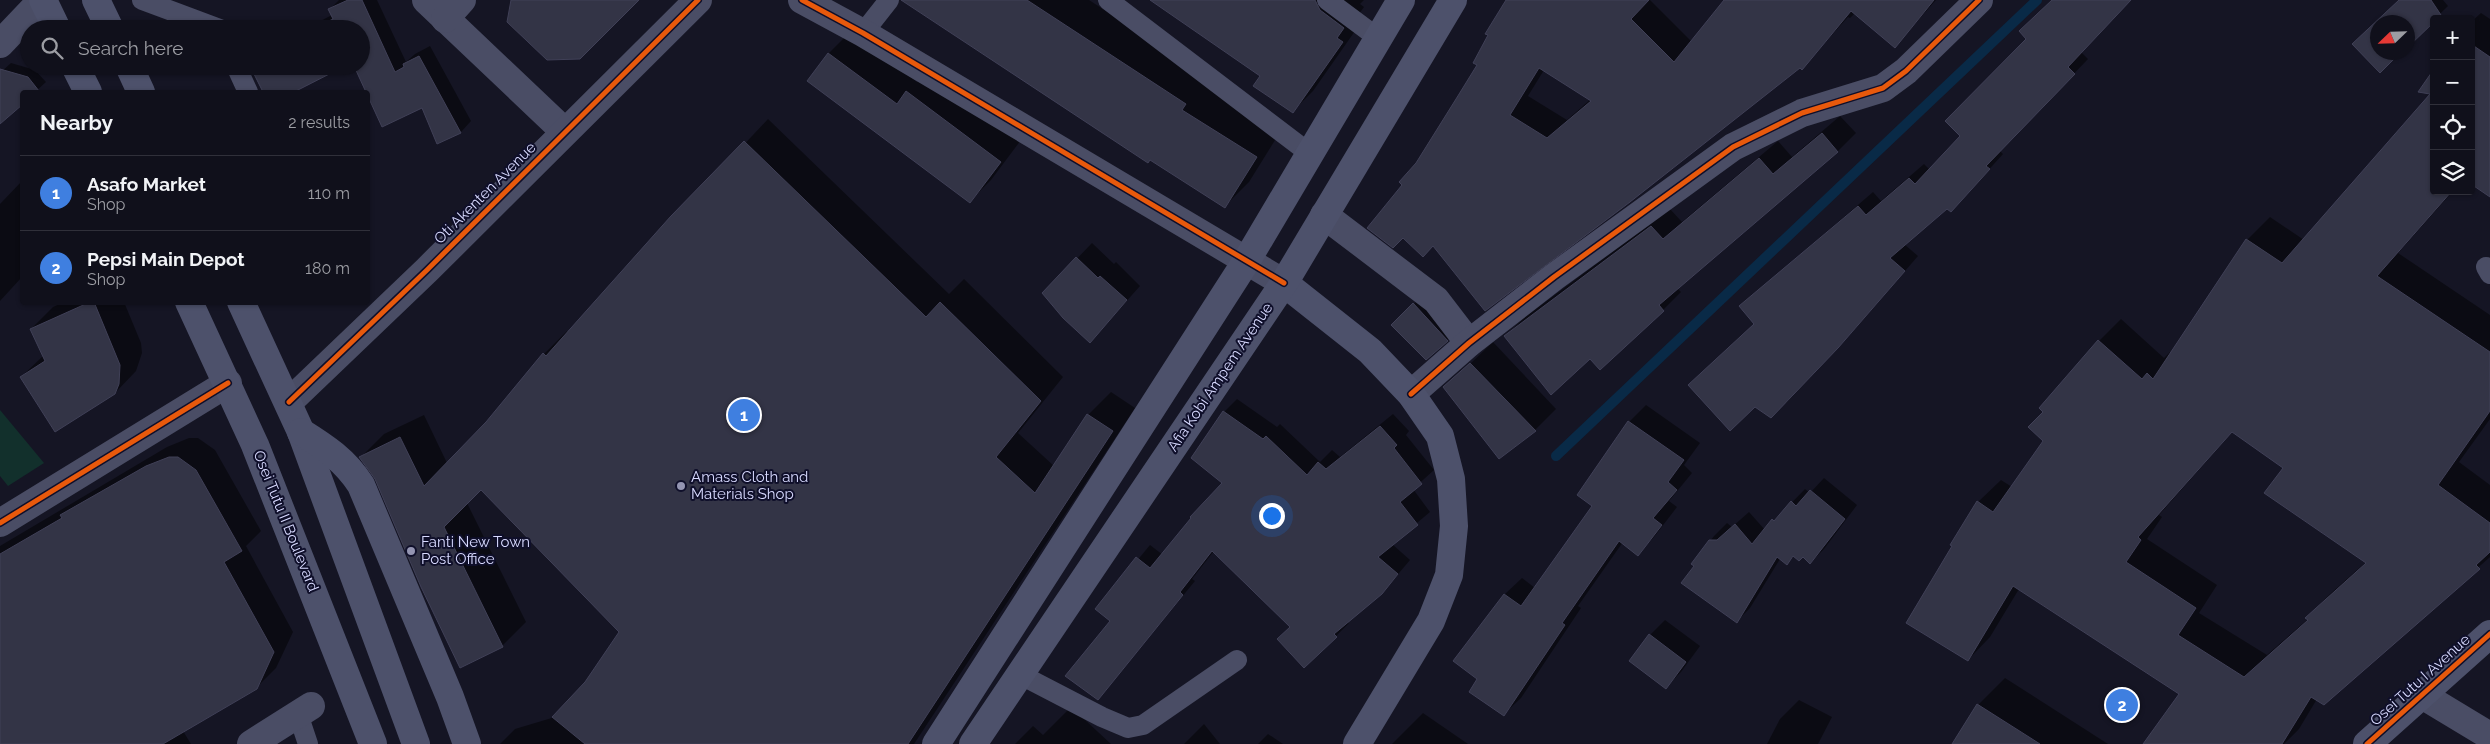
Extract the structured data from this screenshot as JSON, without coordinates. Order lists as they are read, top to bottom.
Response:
{
  "streets": {
    "main road": ["Afia Kobi Ampem Avenue", "Osei Tutu II Boulevard", "Osei Tutu I Avenue"],
    "street": ["Oti Akenten Avenue"]
  },
  "places": ["Amass Cloth and Materials Shop", "Fanti New Town Post Office"],
  "north": "bottom left",
  "page": {
    "map_buttons": ["+", "−"],
    "search": "Search here",
    "heading": ["Nearby", "2 results"],
    "list": [
      {
        "mark": "1",
        "name": "Asafo Market",
        "note": "Shop",
        "value": "110 m"
      },
      {
        "mark": "2",
        "name": "Pepsi Main Depot",
        "note": "Shop",
        "value": "180 m"
      }
    ],
    "pins": ["1", "2"]
  }
}
